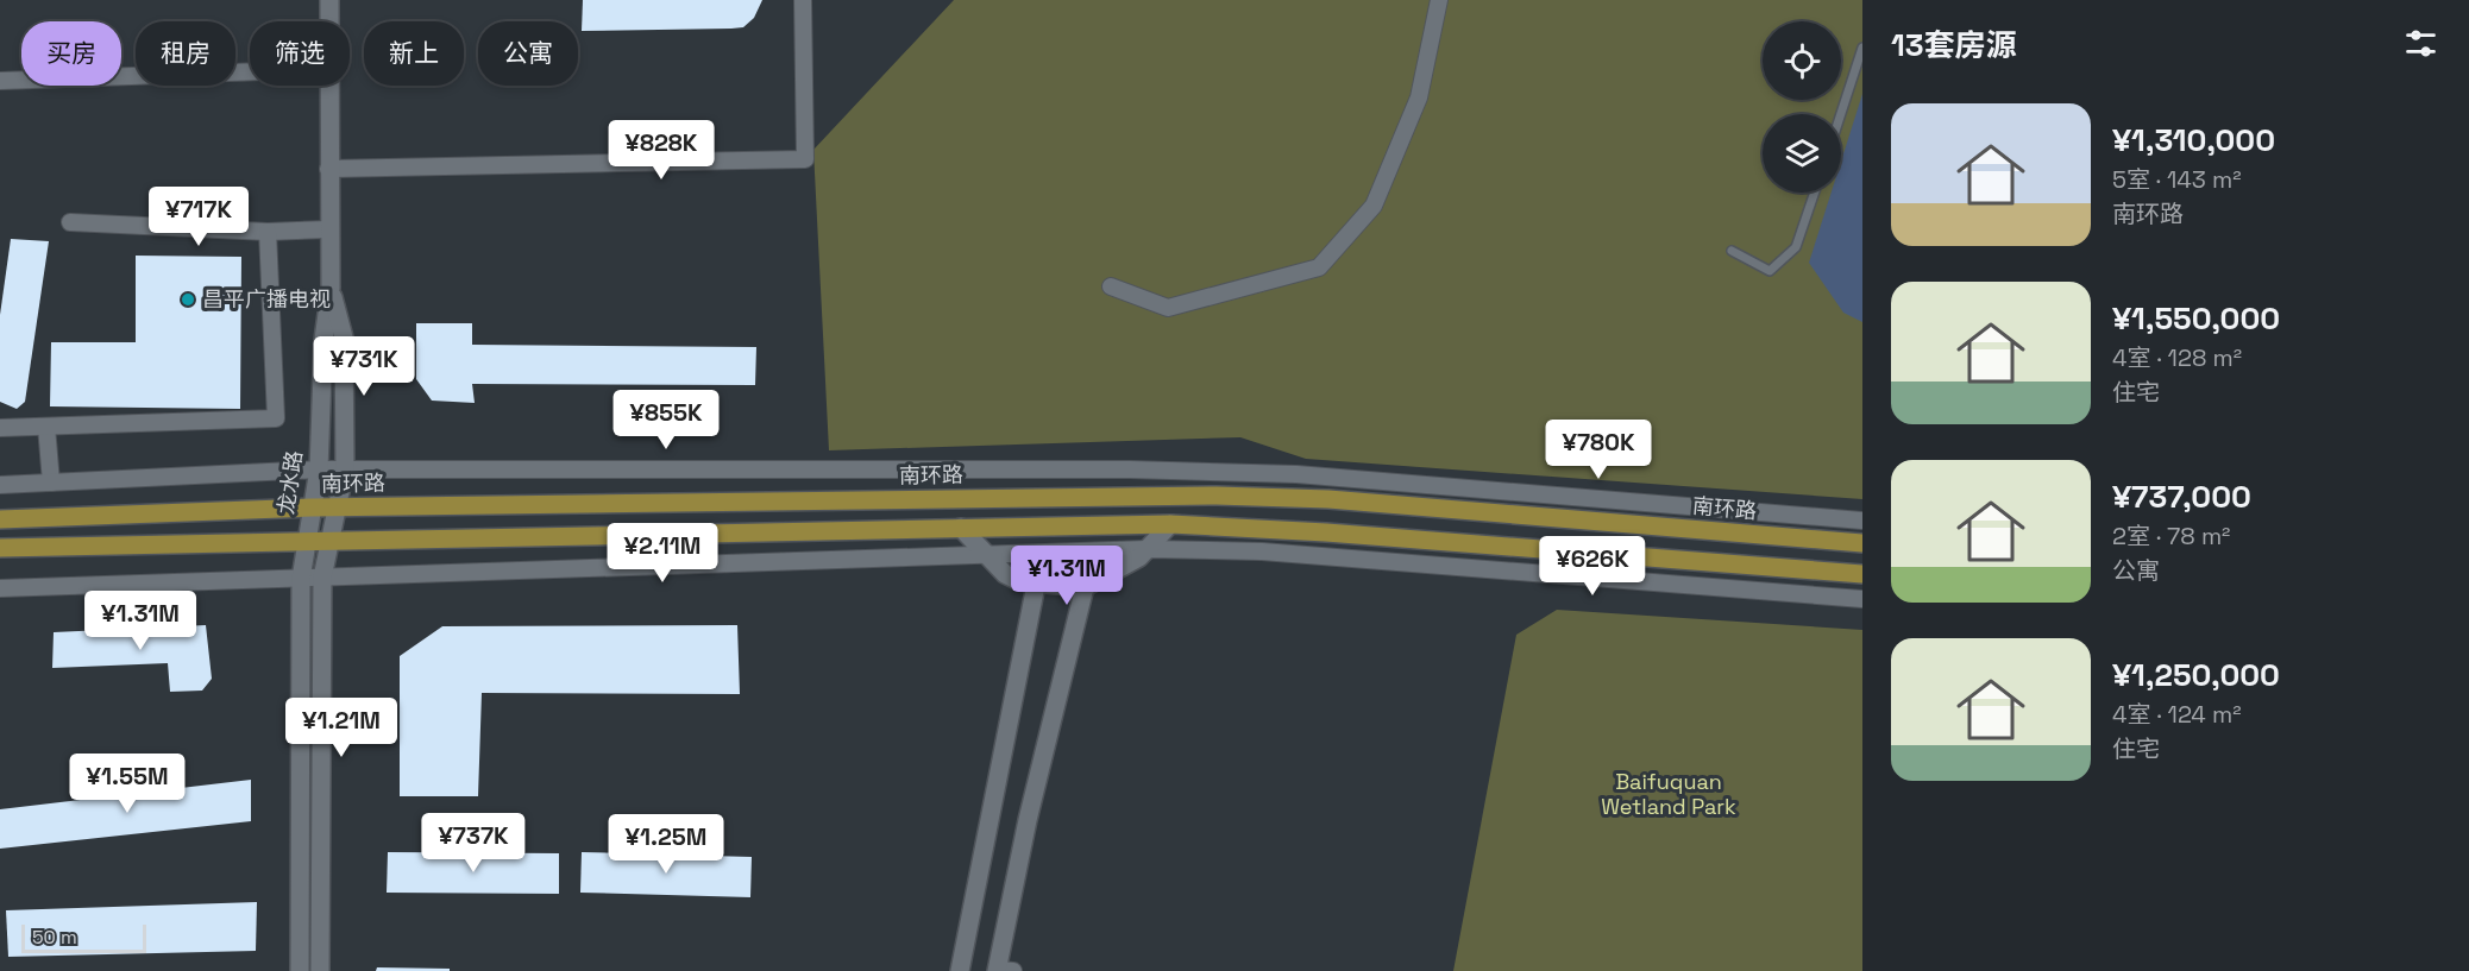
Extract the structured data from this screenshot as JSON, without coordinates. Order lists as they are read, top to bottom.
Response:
{
  "streets": {
    "main road": ["南环路"],
    "street": ["龙水路"]
  },
  "crossings": [
    ["南环路", "龙水路"]
  ],
  "parks": ["Baifuquan Wetland Park"],
  "places": ["昌平广播电视"],
  "scale_bar": "50 m",
  "page": {
    "heading": "13套房源",
    "chip": [
      "买房",
      "租房",
      "筛选",
      "新上",
      "公寓"
    ],
    "list": [
      {
        "name": "¥1,310,000",
        "note": "5室 · 143 m² · 南环路"
      },
      {
        "name": "¥1,550,000",
        "note": "4室 · 128 m² · 住宅"
      },
      {
        "name": "¥737,000",
        "note": "2室 · 78 m² · 公寓"
      },
      {
        "name": "¥1,250,000",
        "note": "4室 · 124 m² · 住宅"
      }
    ],
    "price": [
      "¥828K",
      "¥717K",
      "¥731K",
      "¥855K",
      "¥780K",
      "¥2.11M",
      "¥626K",
      "¥1.31M",
      "¥1.31M",
      "¥1.21M",
      "¥1.55M",
      "¥737K",
      "¥1.25M"
    ],
    "scale": "50 m"
  }
}
